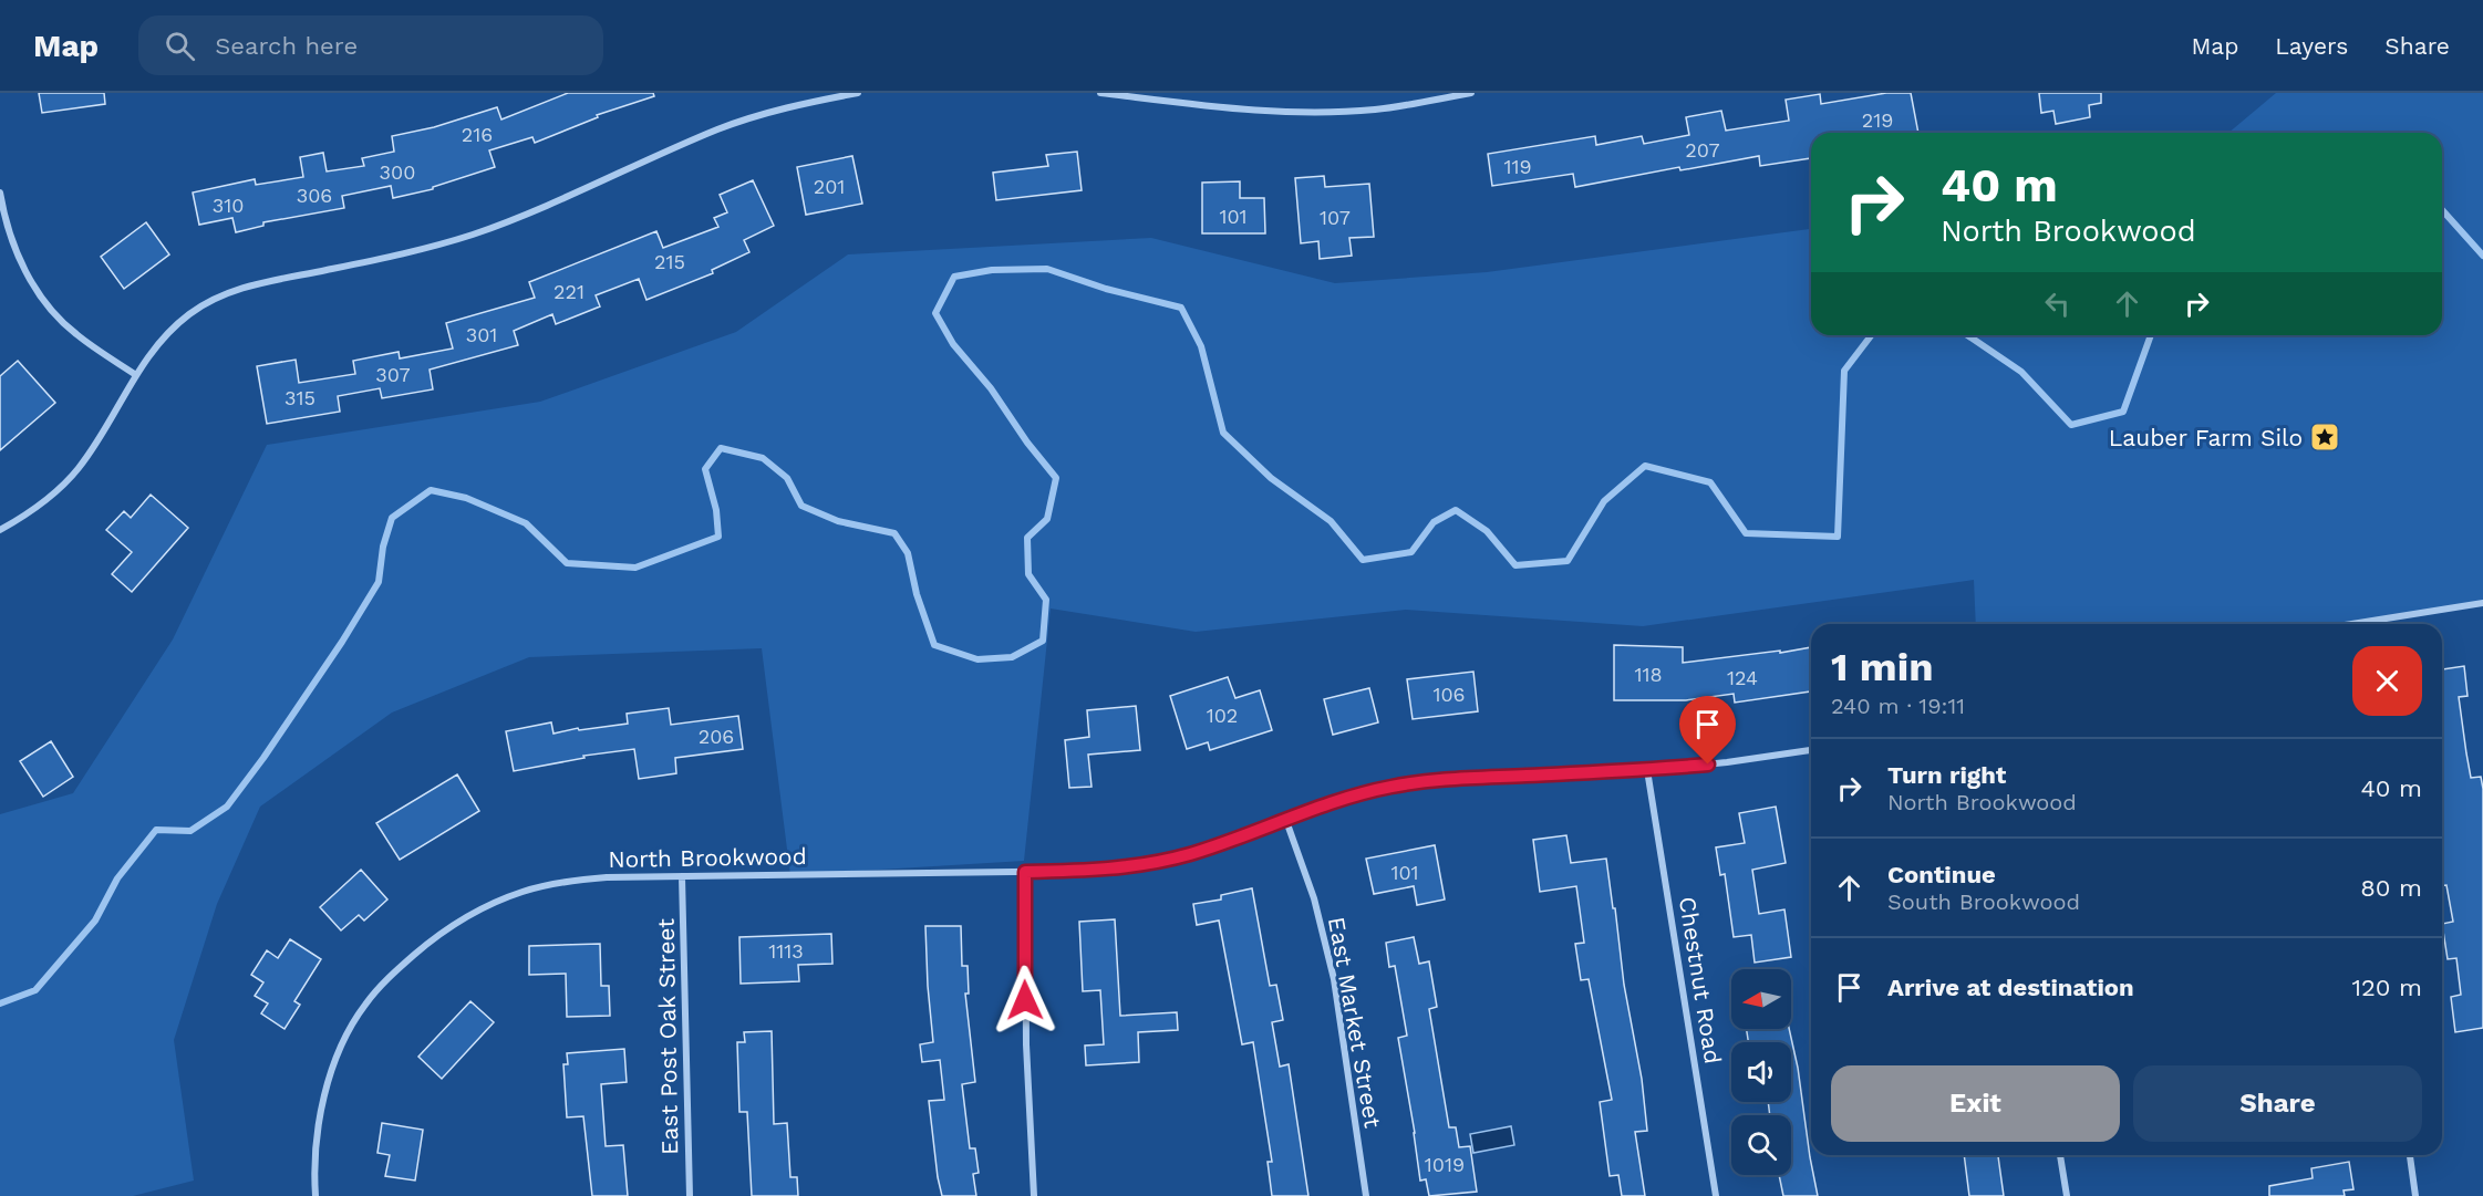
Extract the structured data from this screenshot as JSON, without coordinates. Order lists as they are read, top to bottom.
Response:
{
  "streets": {
    "street": [
      "North Brookwood",
      "Chestnut Road",
      "East Market Street",
      "East Post Oak Street"
    ]
  },
  "crossings": [
    ["North Brookwood", "Chestnut Road"],
    ["North Brookwood", "East Market Street"],
    ["North Brookwood", "East Post Oak Street"]
  ],
  "places": {
    "place": ["Lauber Farm Silo"]
  },
  "house_numbers": [
    "219",
    "216",
    "207",
    "119",
    "300",
    "201",
    "306",
    "310",
    "101",
    "107",
    "215",
    "221",
    "301",
    "307",
    "315",
    "118",
    "124",
    "106",
    "102",
    "206",
    "101",
    "1113",
    "1019"
  ],
  "north": "left",
  "page": {
    "header": "Map",
    "search": "Search here",
    "nav": ["Map", "Layers", "Share"],
    "turn": ["40 m", "North Brookwood"],
    "heading": ["1 min", "240 m · 19:11"],
    "list": [
      {
        "name": "Turn right",
        "note": "North Brookwood",
        "value": "40 m"
      },
      {
        "name": "Continue",
        "note": "South Brookwood",
        "value": "80 m"
      },
      {
        "name": "Arrive at destination",
        "value": "120 m"
      }
    ],
    "buttons": ["Exit", "Share"]
  }
}
